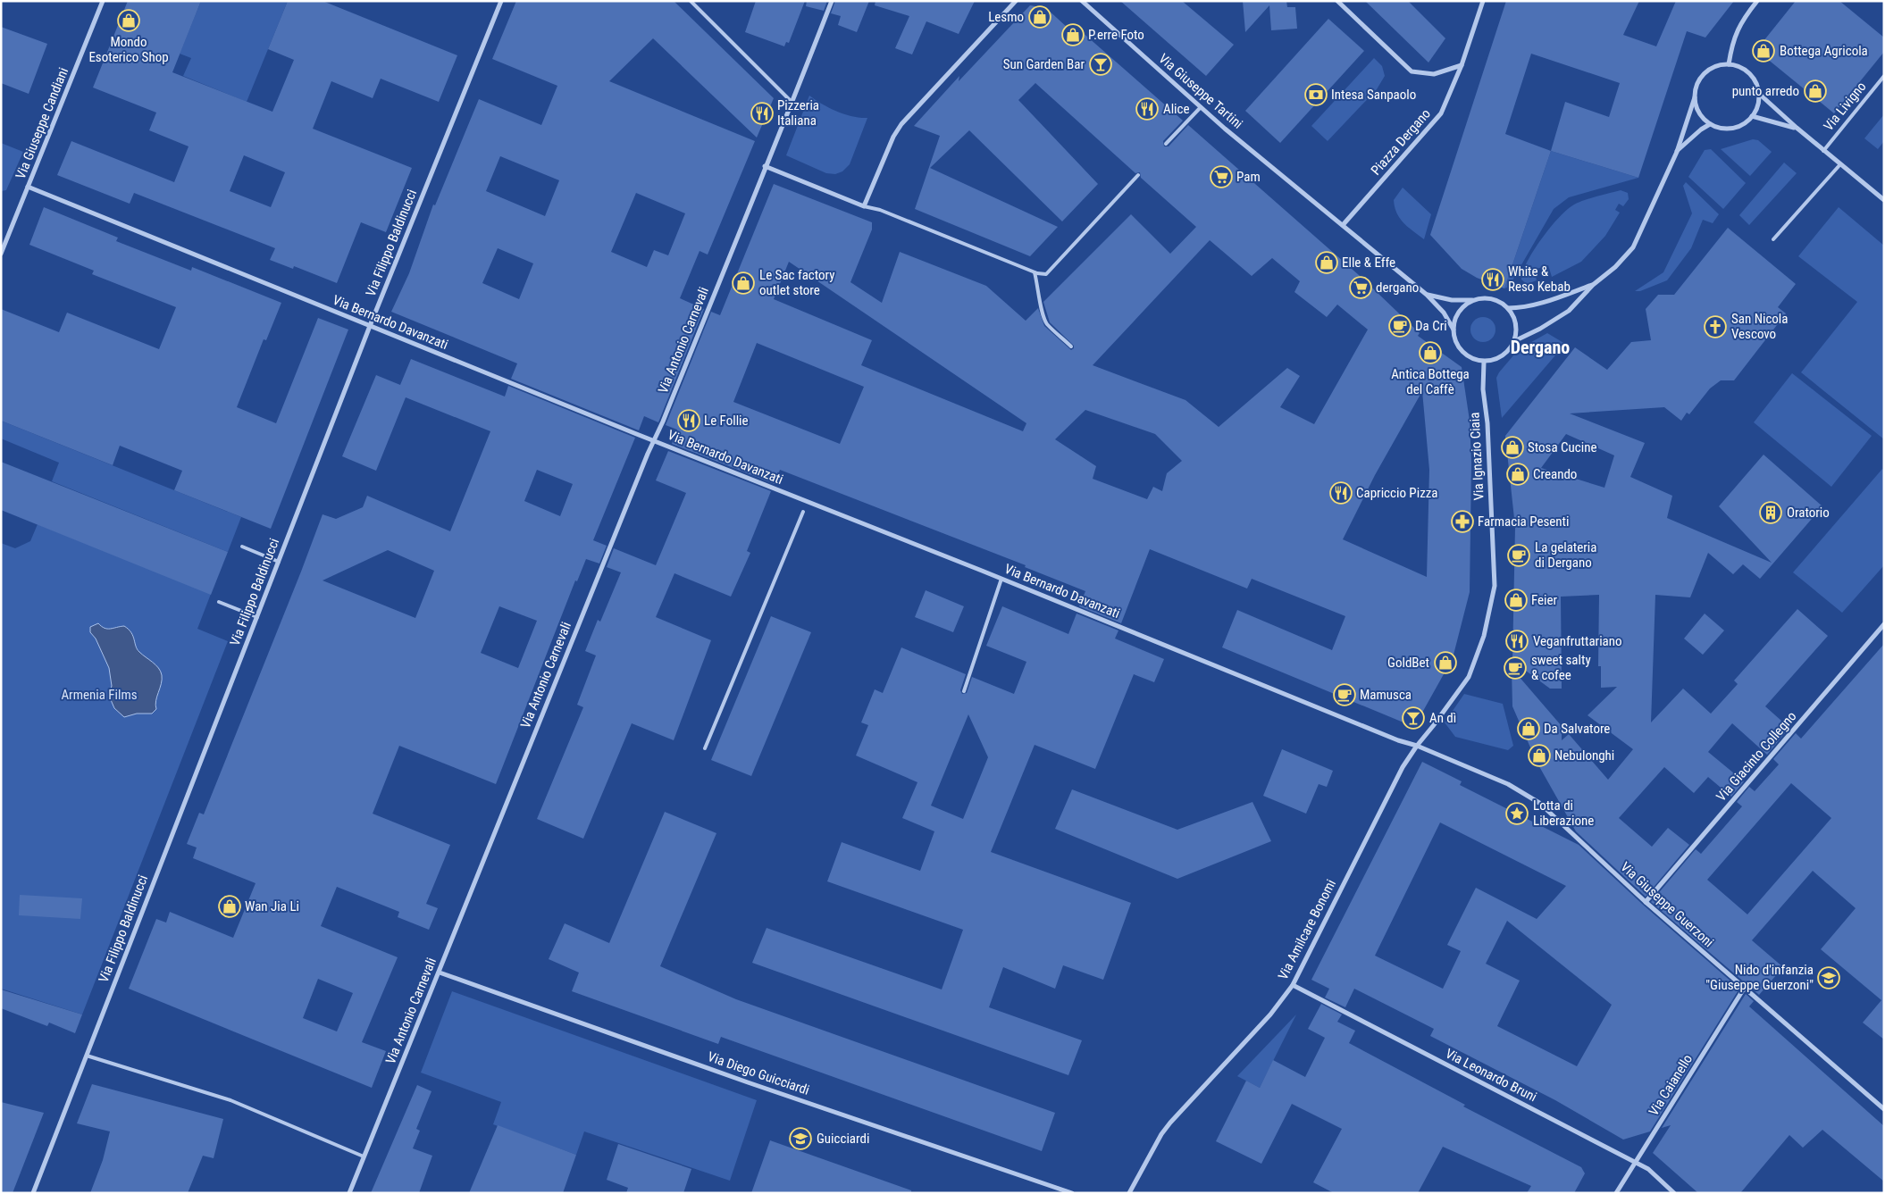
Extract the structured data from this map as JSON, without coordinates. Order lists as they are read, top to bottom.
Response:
{
  "streets": {
    "street": [
      "Via Giuseppe Tartini",
      "Via Livigno",
      "Via Giuseppe Candiani",
      "Piazza Dergano",
      "Via Filippo Baldinucci",
      "Via Bernardo Davanzati",
      "Via Antonio Carnevali",
      "Via Ignazio Ciaia",
      "Via Giacinto Collegno",
      "Via Giuseppe Guerzoni",
      "Via Amilcare Bonomi",
      "Via Diego Guicciardi",
      "Via Leonardo Bruni",
      "Via Caianello"
    ]
  },
  "crossings": [
    ["Via Giuseppe Tartini", "Piazza Dergano"],
    ["Via Giuseppe Candiani", "Via Bernardo Davanzati"],
    ["Via Filippo Baldinucci", "Via Bernardo Davanzati"],
    ["Via Bernardo Davanzati", "Via Antonio Carnevali"],
    ["Via Bernardo Davanzati", "Via Ignazio Ciaia"],
    ["Via Bernardo Davanzati", "Via Giuseppe Guerzoni"],
    ["Via Bernardo Davanzati", "Via Amilcare Bonomi"],
    ["Via Antonio Carnevali", "Via Diego Guicciardi"],
    ["Via Ignazio Ciaia", "Via Giuseppe Guerzoni"],
    ["Via Ignazio Ciaia", "Via Amilcare Bonomi"],
    ["Via Giacinto Collegno", "Via Giuseppe Guerzoni"],
    ["Via Giuseppe Guerzoni", "Via Amilcare Bonomi"],
    ["Via Giuseppe Guerzoni", "Via Caianello"],
    ["Via Amilcare Bonomi", "Via Leonardo Bruni"],
    ["Via Leonardo Bruni", "Via Caianello"]
  ],
  "districts": ["Dergano"],
  "parks": ["Armenia Films"],
  "places": {
    "shop": [
      "Lesmo",
      "Mondo Esoterico Shop",
      "P.erre Foto",
      "Bottega Agricola",
      "punto arredo",
      "Elle & Effe",
      "Le Sac factory outlet store",
      "Antica Bottega del Caffè",
      "Stosa Cucine",
      "Creando",
      "Feier",
      "GoldBet",
      "Da Salvatore",
      "Nebulonghi",
      "Wan Jia Li"
    ],
    "bar": ["Sun Garden Bar", "An dì"],
    "bank": ["Intesa Sanpaolo"],
    "restaurant": [
      "Alice",
      "Pizzeria Italiana",
      "White & Reso Kebab",
      "Le Follie",
      "Capriccio Pizza",
      "Veganfruttariano"
    ],
    "supermarket": ["Pam", "dergano"],
    "cafe": [
      "Da Cri",
      "La gelateria di Dergano",
      "sweet salty & cofee",
      "Mamusca"
    ],
    "church": ["San Nicola Vescovo"],
    "building": ["Oratorio"],
    "pharmacy": ["Farmacia Pesenti"],
    "place": ["Lotta di Liberazione"],
    "school or university": ["Nido d'infanzia \"Giuseppe Guerzoni\"", "Guicciardi"]
  }
}
